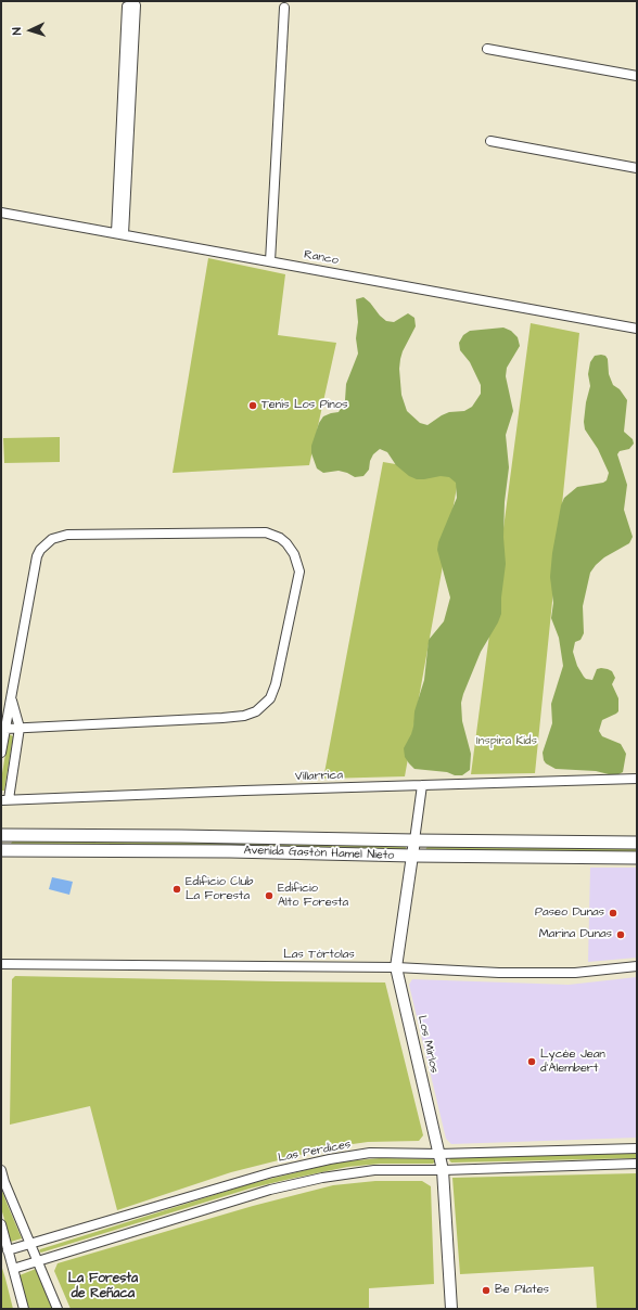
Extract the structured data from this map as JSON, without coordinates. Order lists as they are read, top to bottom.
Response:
{
  "streets": {
    "main road": ["Avenida Gastón Hamel Nieto"],
    "street": [
      "Ranco",
      "Villarrica",
      "Las Tórtolas",
      "Los Mirlos",
      "Las Perdices"
    ]
  },
  "crossings": [
    ["Villarrica", "Los Mirlos"],
    ["Avenida Gastón Hamel Nieto", "Los Mirlos"],
    ["Las Tórtolas", "Los Mirlos"],
    ["Los Mirlos", "Las Perdices"]
  ],
  "districts": ["La Foresta de Reñaca"],
  "parks": ["Inspira Kids"],
  "places": [
    "Tenis Los Pinos",
    "Edificio Club La Foresta",
    "Edificio Alto Foresta",
    "Paseo Dunas",
    "Marina Dunas",
    "Lycée Jean d’Alembert",
    "Be Pilates"
  ],
  "north": "left"
}
